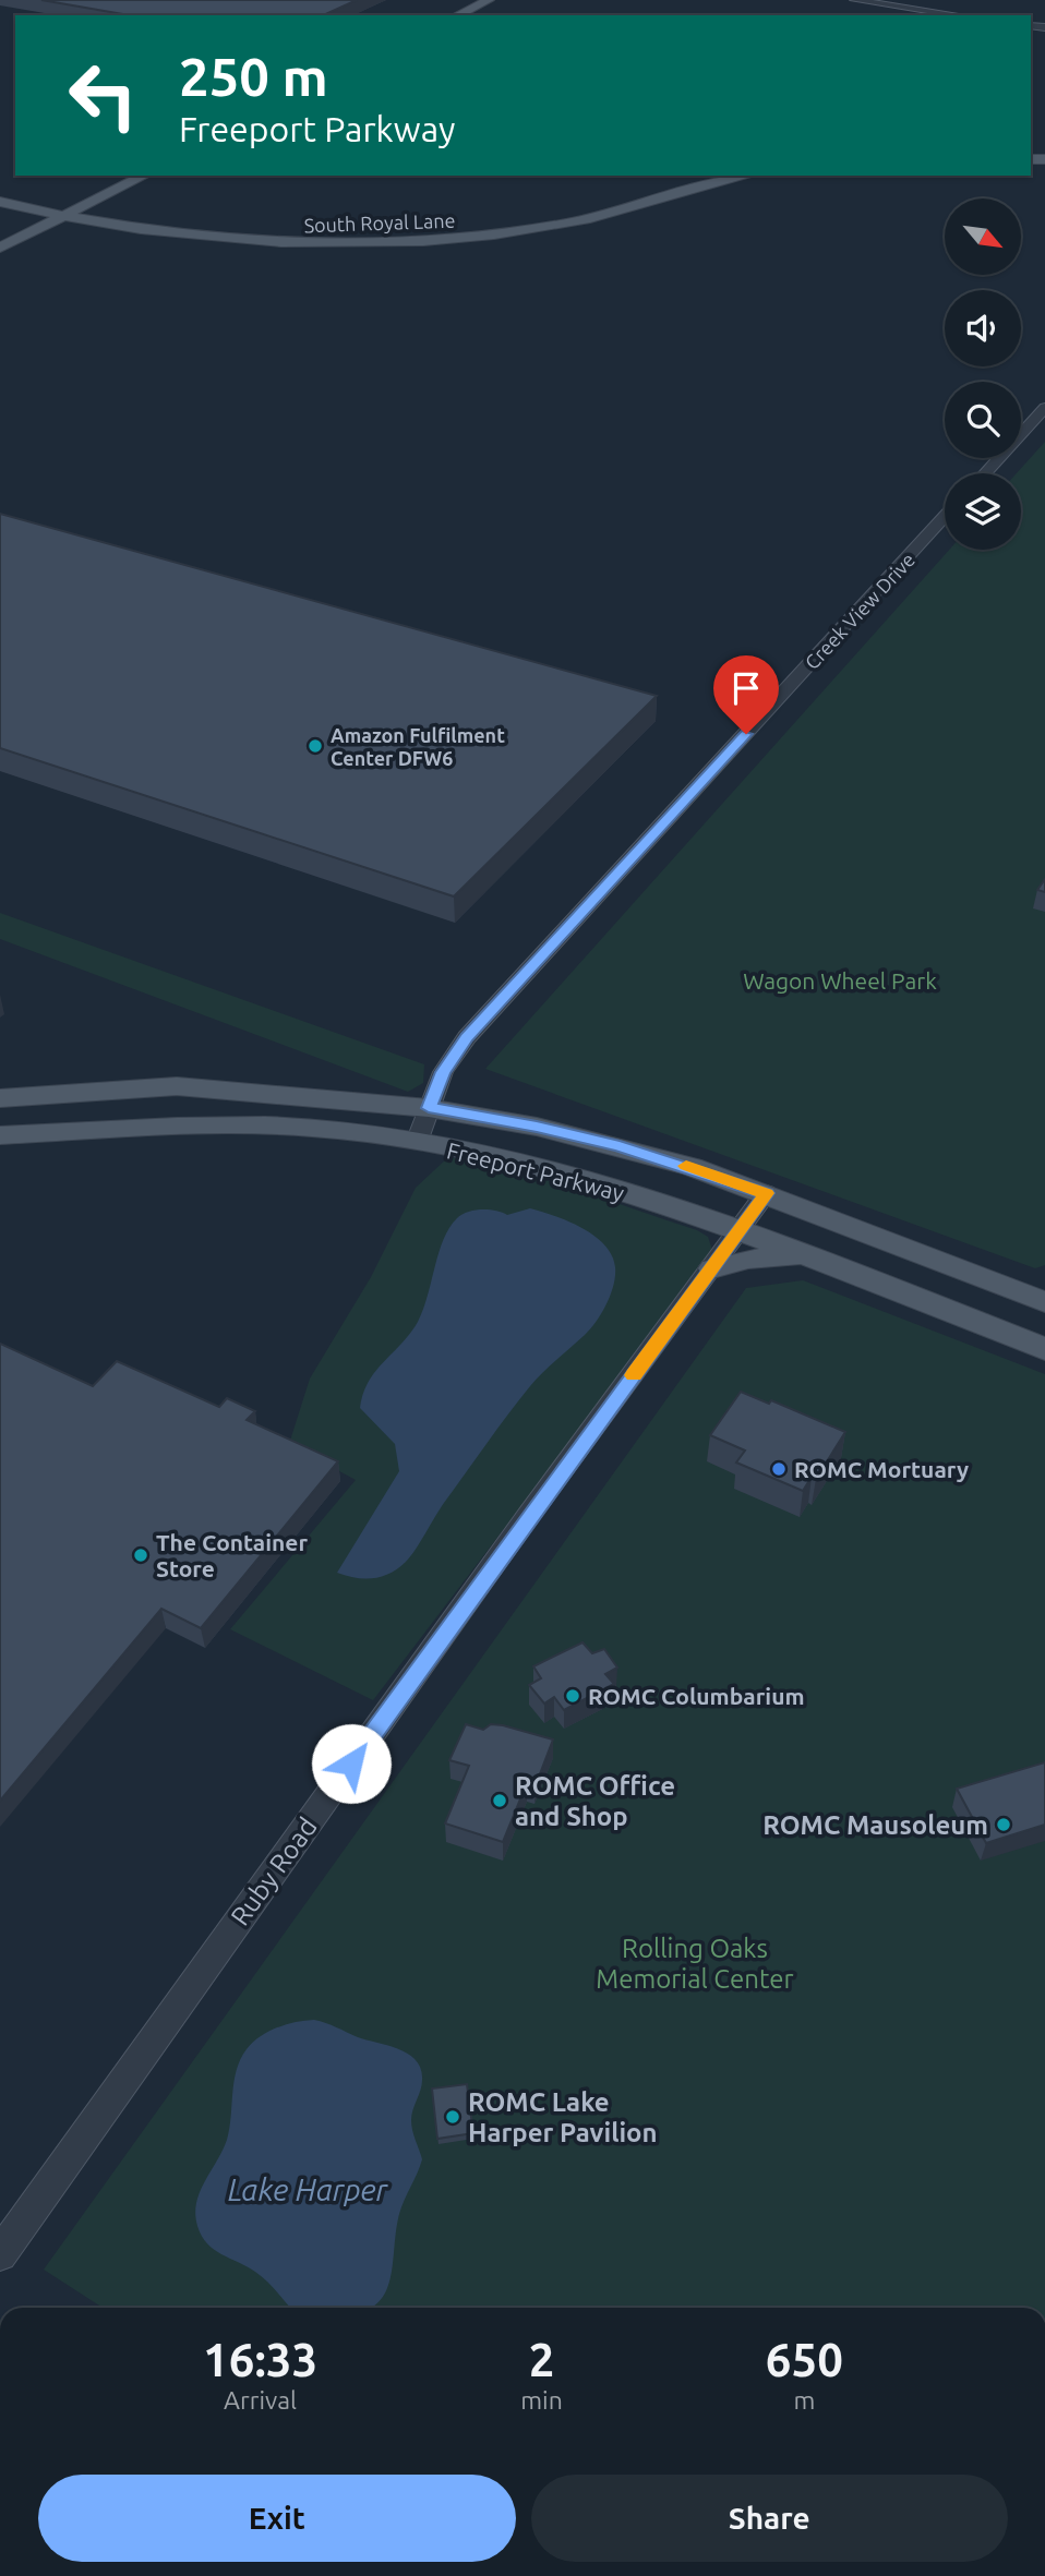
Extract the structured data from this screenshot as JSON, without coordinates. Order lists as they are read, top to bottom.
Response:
{
  "streets": {
    "main road": ["South Royal Lane", "Freeport Parkway"],
    "street": ["Creek View Drive", "Ruby Road"]
  },
  "crossings": [
    ["Creek View Drive", "Freeport Parkway"],
    ["Freeport Parkway", "Ruby Road"]
  ],
  "water": ["Lake Harper"],
  "parks": ["Wagon Wheel Park", "Rolling Oaks Memorial Center"],
  "places": [
    "Amazon Fulfilment Center DFW6",
    "ROMC Mortuary",
    "The Container Store",
    "ROMC Columbarium",
    "ROMC Office and Shop",
    "ROMC Mausoleum",
    "ROMC Lake Harper Pavilion"
  ],
  "north": "bottom right",
  "page": {
    "turn": ["250 m", "Freeport Parkway"],
    "eta": [
      "16:33",
      "Arrival",
      "2",
      "min",
      "650",
      "m"
    ],
    "buttons": ["Exit", "Share"]
  }
}
